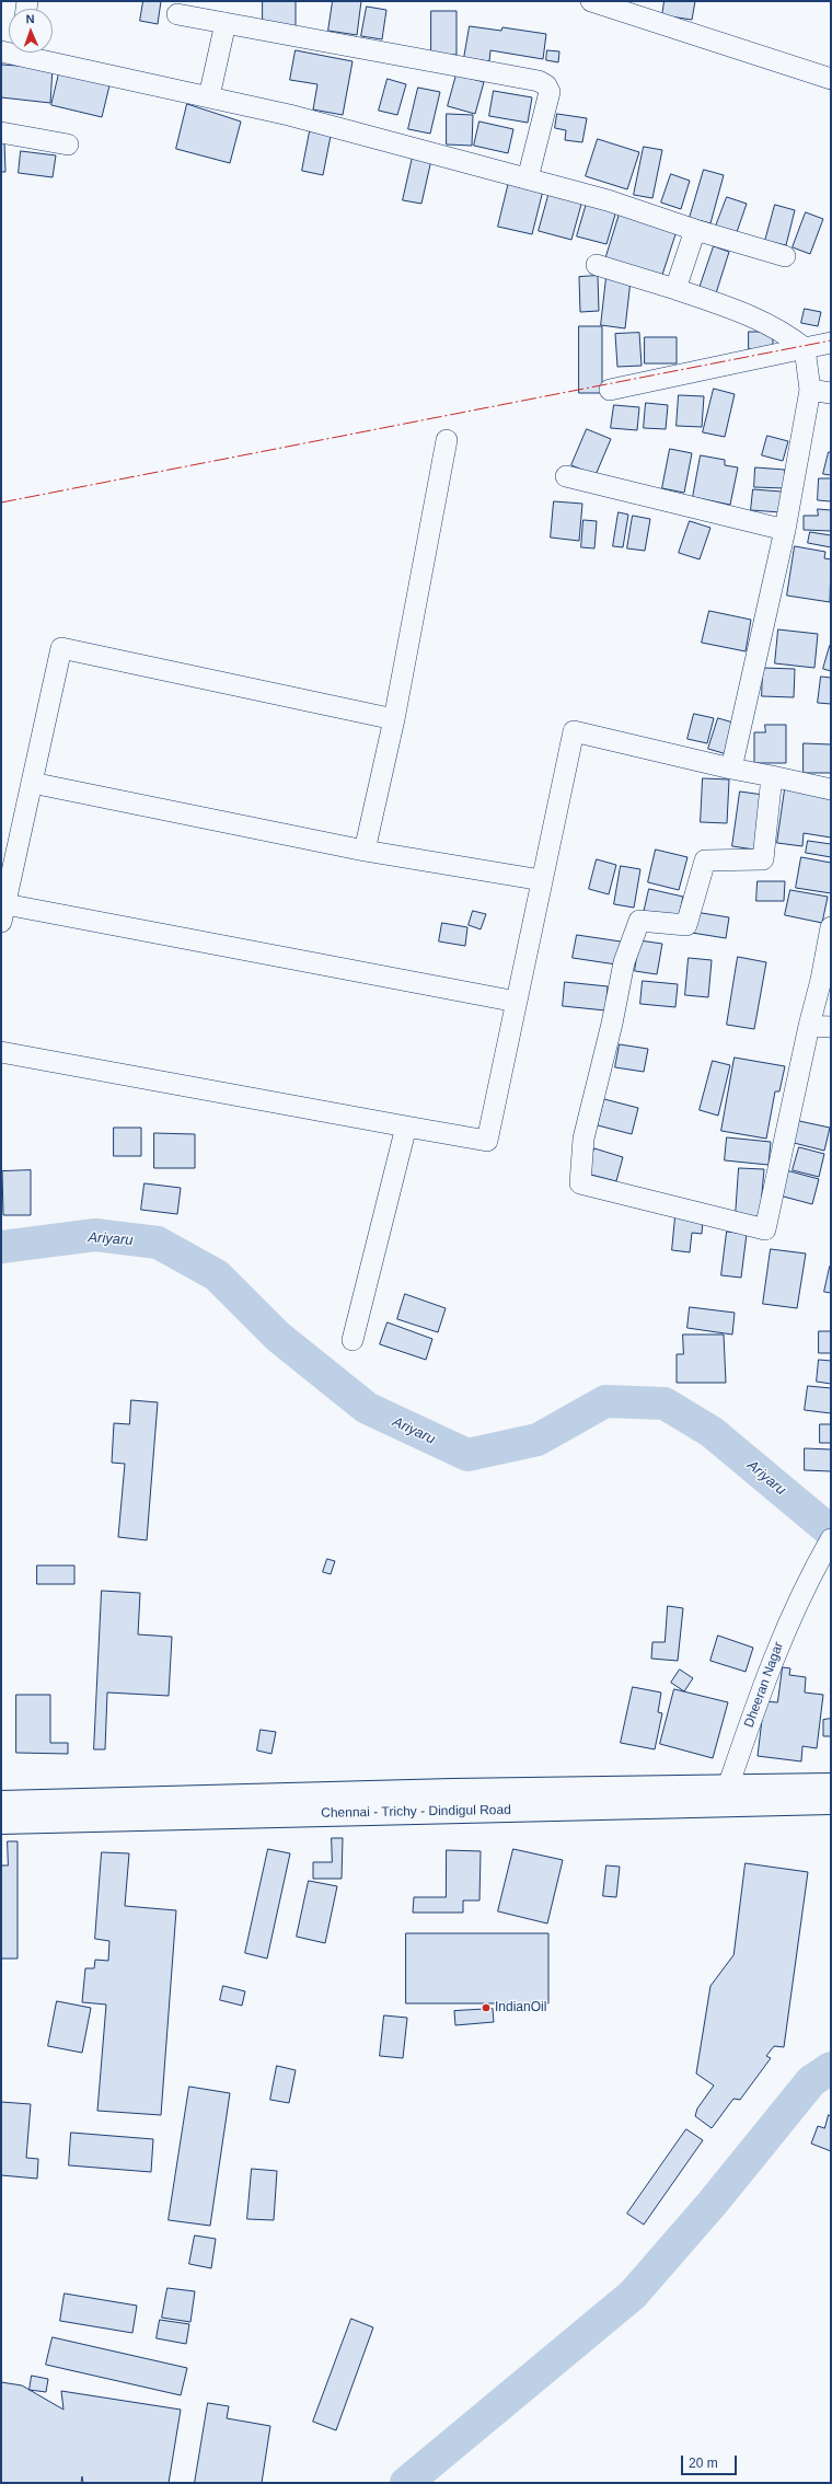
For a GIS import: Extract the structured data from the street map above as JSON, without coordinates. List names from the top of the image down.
{
  "streets": {
    "highway": ["Chennai - Trichy - Dindigul Road"],
    "street": ["Dheeran Nagar"]
  },
  "crossings": [
    ["Dheeran Nagar", "Chennai - Trichy - Dindigul Road"]
  ],
  "water": ["Ariyaru"],
  "places": ["IndianOil"],
  "scale_bar": "20 m",
  "north": "top"
}
